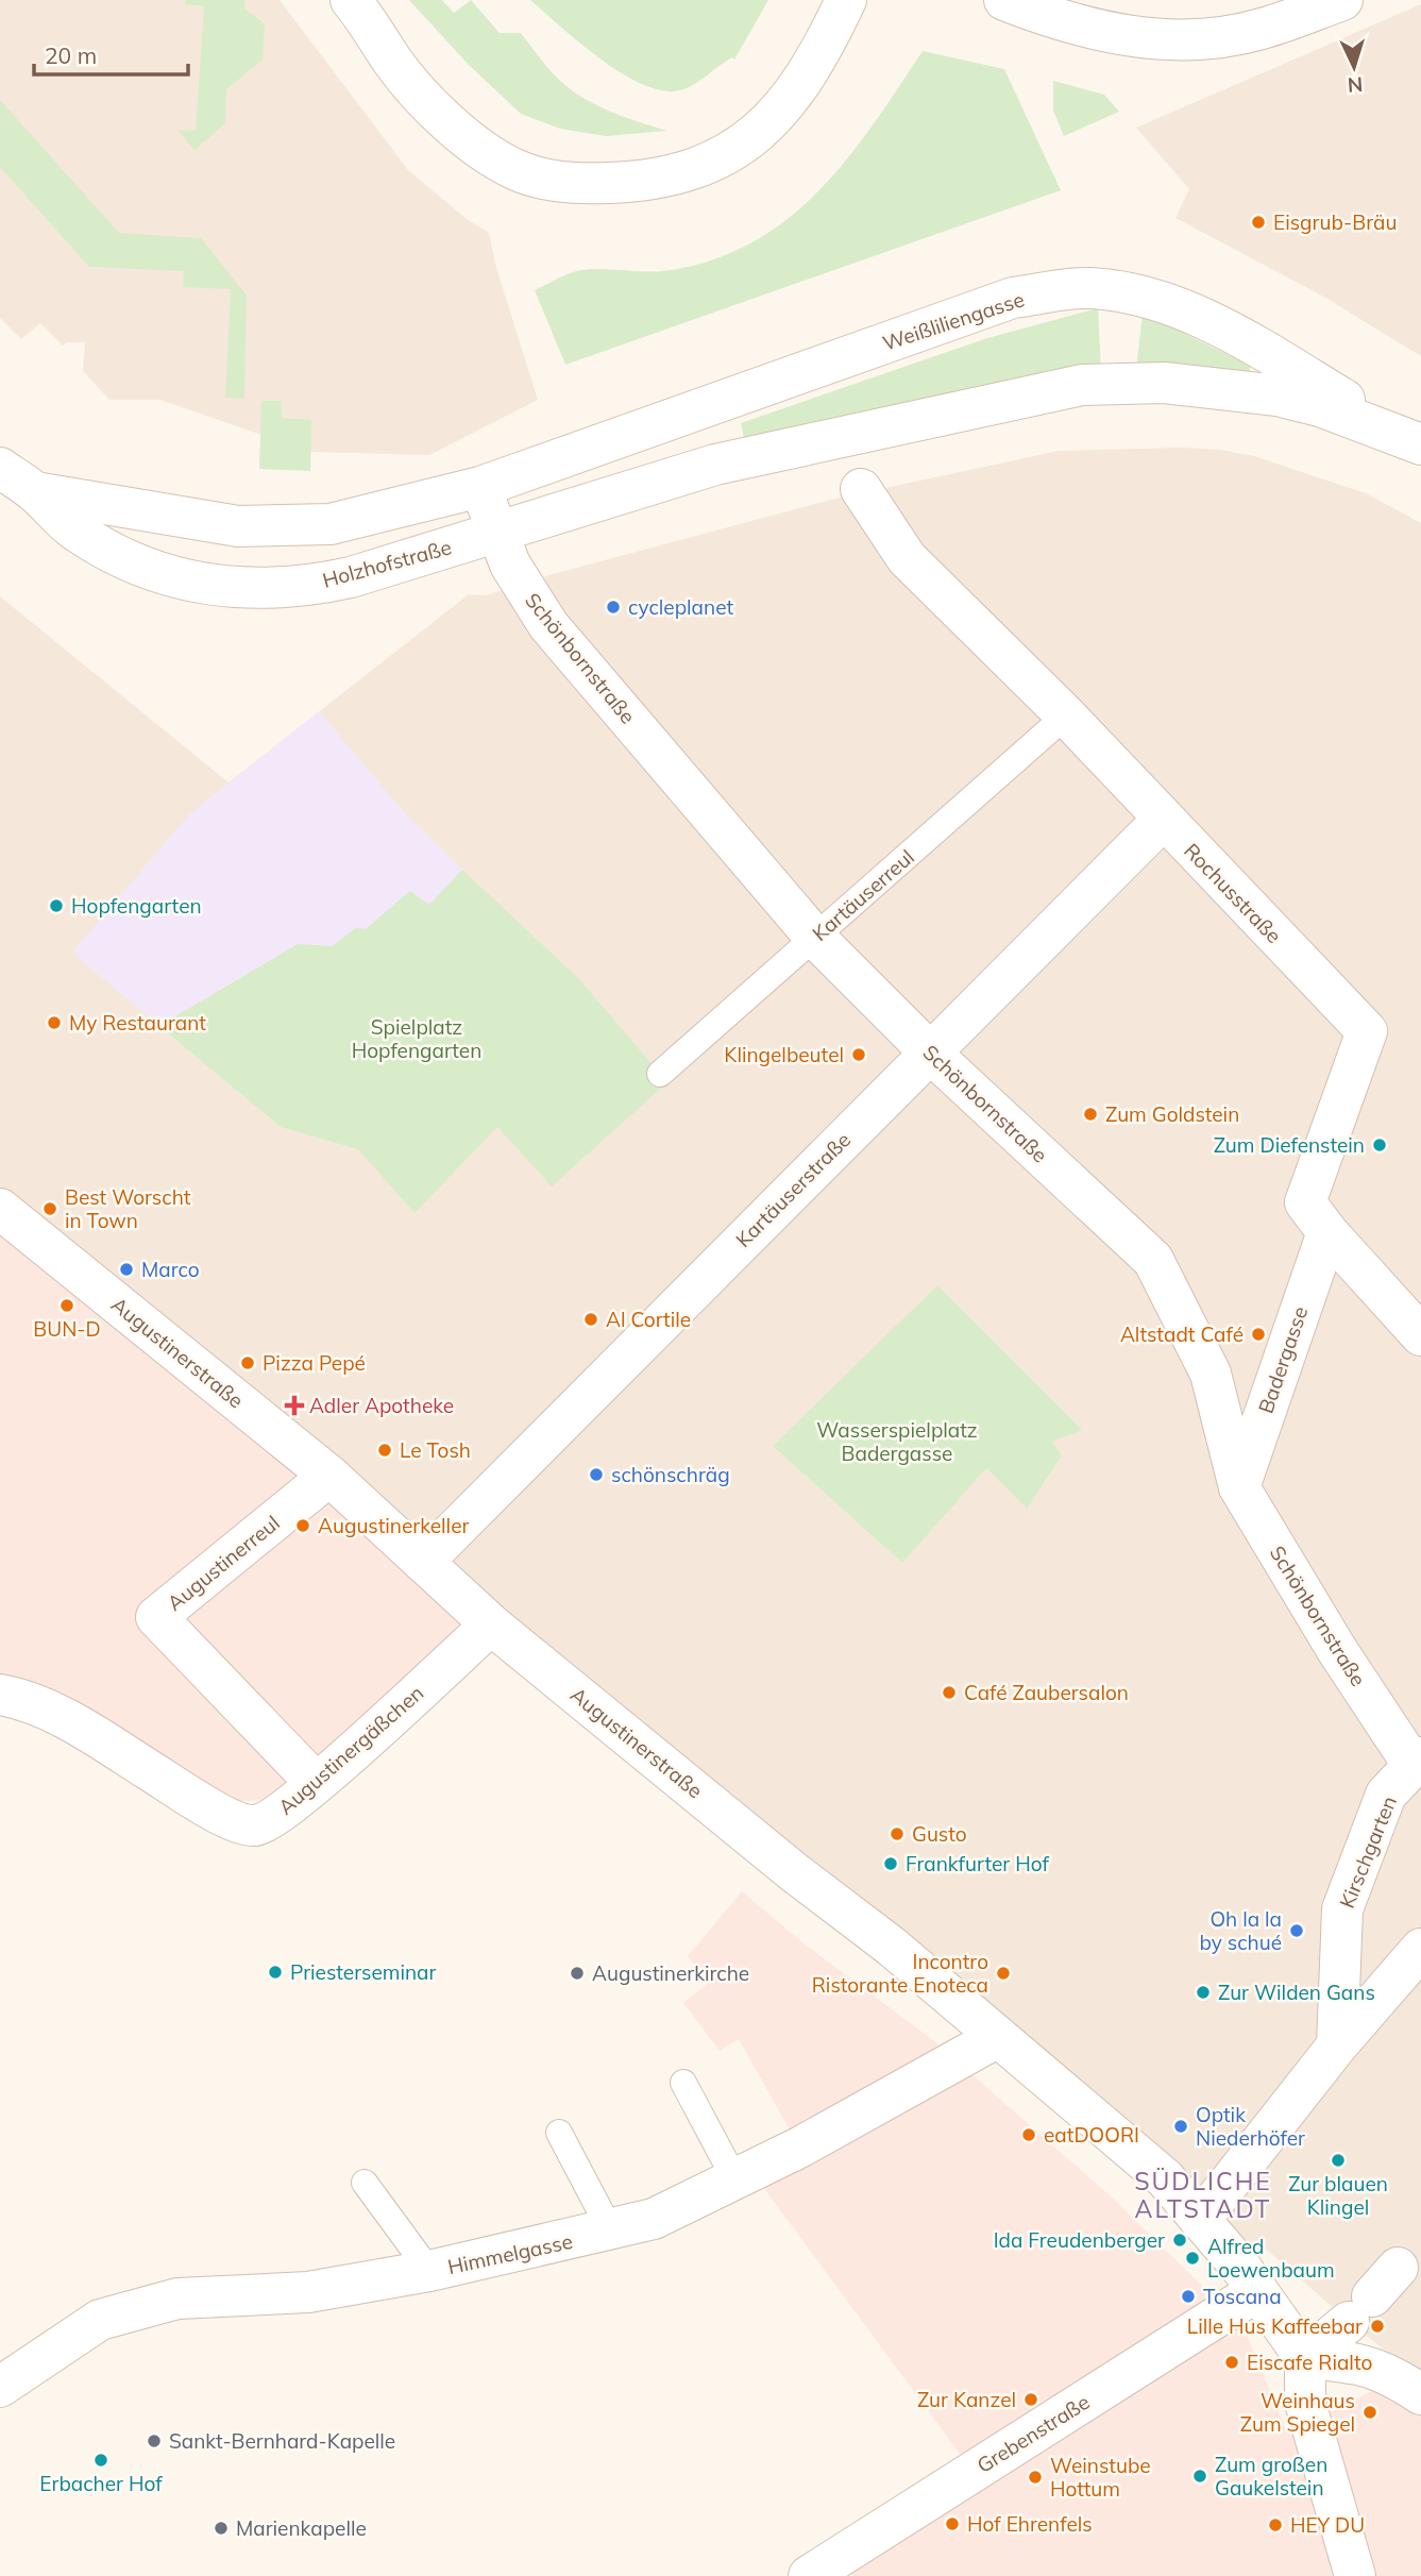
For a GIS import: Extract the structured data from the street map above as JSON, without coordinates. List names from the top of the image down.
{
  "streets": {
    "street": [
      "Weißliliengasse",
      "Holzhofstraße",
      "Schönbornstraße",
      "Rochusstraße",
      "Kartäuserstraße",
      "Augustinerstraße",
      "Badergasse",
      "Augustinerreul",
      "Augustinergäßchen",
      "Kirschgarten",
      "Himmelgasse",
      "Grebenstraße"
    ],
    "lane": ["Kartäuserreul"]
  },
  "crossings": [
    ["Weißliliengasse", "Holzhofstraße"],
    ["Weißliliengasse", "Schönbornstraße"],
    ["Holzhofstraße", "Schönbornstraße"],
    ["Schönbornstraße", "Kartäuserreul"],
    ["Schönbornstraße", "Kartäuserstraße"],
    ["Schönbornstraße", "Badergasse"],
    ["Schönbornstraße", "Kirschgarten"],
    ["Rochusstraße", "Kartäuserreul"],
    ["Rochusstraße", "Kartäuserstraße"],
    ["Rochusstraße", "Badergasse"],
    ["Kartäuserstraße", "Augustinerstraße"],
    ["Augustinerstraße", "Augustinerreul"],
    ["Augustinerstraße", "Augustinergäßchen"],
    ["Augustinerstraße", "Himmelgasse"],
    ["Augustinerstraße", "Grebenstraße"],
    ["Augustinerreul", "Augustinergäßchen"]
  ],
  "districts": ["SÜDLICHE ALTSTADT"],
  "parks": ["Spielplatz Hopfengarten", "Wasserspielplatz Badergasse"],
  "places": {
    "other": [
      "Eisgrub-Bräu",
      "cycleplanet",
      "Hopfengarten",
      "My Restaurant",
      "Klingelbeutel",
      "Zum Goldstein",
      "Zum Diefenstein",
      "Best Worscht in Town",
      "Marco",
      "BUN-D",
      "Al Cortile",
      "Altstadt Café",
      "Pizza Pepé",
      "Le Tosh",
      "schönschräg",
      "Augustinerkeller",
      "Café Zaubersalon",
      "Gusto",
      "Frankfurter Hof",
      "Oh la la by schué",
      "Priesterseminar",
      "Augustinerkirche",
      "Incontro Ristorante Enoteca",
      "Zur Wilden Gans",
      "Optik Niederhöfer",
      "eatDOORI",
      "Zur blauen Klingel",
      "Ida Freudenberger",
      "Alfred Loewenbaum",
      "Toscana",
      "Lille Hus Kaffeebar",
      "Eiscafe Rialto",
      "Zur Kanzel",
      "Weinhaus Zum Spiegel",
      "Sankt-Bernhard-Kapelle",
      "Erbacher Hof",
      "Zum großen Gaukelstein",
      "Weinstube Hottum",
      "Hof Ehrenfels",
      "HEY DU",
      "Marienkapelle"
    ],
    "health": ["Adler Apotheke"]
  },
  "scale_bar": "20 m",
  "north": "bottom"
}
